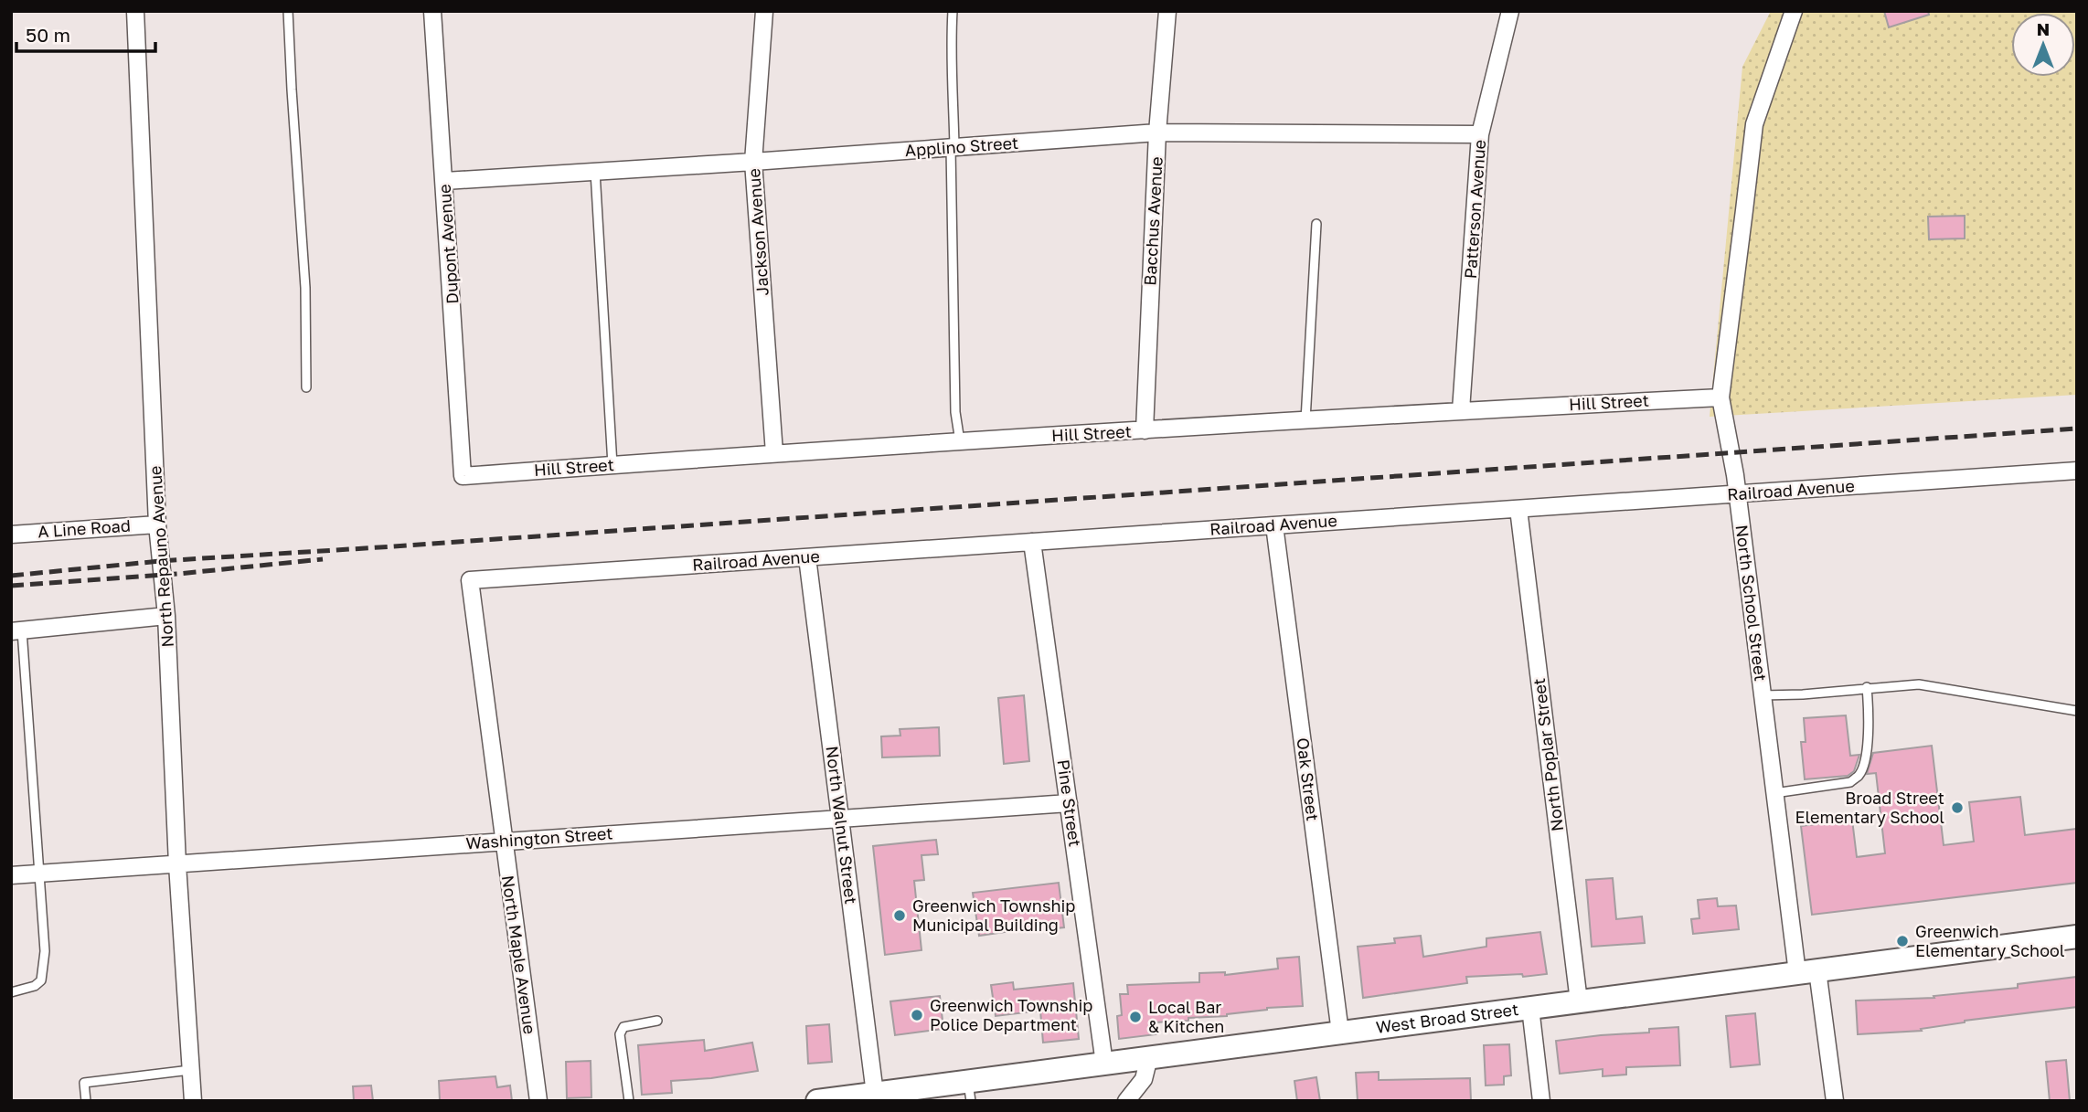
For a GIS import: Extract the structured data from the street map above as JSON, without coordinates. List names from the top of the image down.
{
  "streets": {
    "main road": ["West Broad Street"],
    "street": [
      "Applino Street",
      "Patterson Avenue",
      "Bacchus Avenue",
      "Jackson Avenue",
      "Dupont Avenue",
      "Hill Street",
      "Railroad Avenue",
      "A Line Road",
      "North Repauno Avenue",
      "North School Street",
      "North Poplar Street",
      "Oak Street",
      "Pine Street",
      "North Walnut Street",
      "Washington Street",
      "North Maple Avenue"
    ]
  },
  "crossings": [
    ["Applino Street", "Patterson Avenue"],
    ["Applino Street", "Bacchus Avenue"],
    ["Applino Street", "Jackson Avenue"],
    ["Applino Street", "Dupont Avenue"],
    ["Patterson Avenue", "Hill Street"],
    ["Bacchus Avenue", "Hill Street"],
    ["Jackson Avenue", "Hill Street"],
    ["Dupont Avenue", "Hill Street"],
    ["Hill Street", "North School Street"],
    ["Railroad Avenue", "North School Street"],
    ["Railroad Avenue", "North Poplar Street"],
    ["Railroad Avenue", "Oak Street"],
    ["Railroad Avenue", "Pine Street"],
    ["Railroad Avenue", "North Walnut Street"],
    ["Railroad Avenue", "North Maple Avenue"],
    ["A Line Road", "North Repauno Avenue"],
    ["North Repauno Avenue", "Washington Street"],
    ["North School Street", "West Broad Street"],
    ["North Poplar Street", "West Broad Street"],
    ["Oak Street", "West Broad Street"],
    ["Pine Street", "Washington Street"],
    ["Pine Street", "West Broad Street"],
    ["North Walnut Street", "Washington Street"],
    ["North Walnut Street", "West Broad Street"],
    ["Washington Street", "North Maple Avenue"]
  ],
  "places": [
    "Broad Street Elementary School",
    "Greenwich Township Municipal Building",
    "Greenwich Elementary School",
    "Greenwich Township Police Department",
    "Local Bar & Kitchen"
  ],
  "scale_bar": "50 m",
  "north": "top"
}
